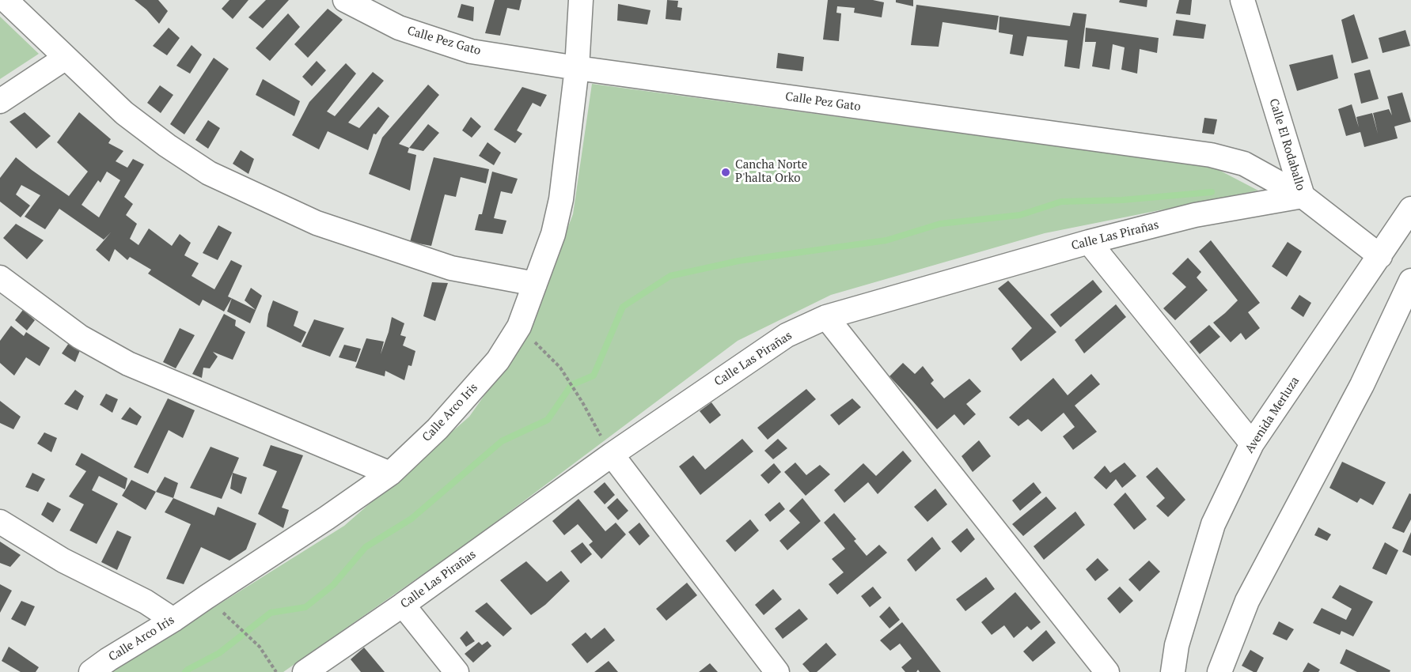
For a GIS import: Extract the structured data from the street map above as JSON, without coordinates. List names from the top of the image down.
{
  "streets": {
    "street": [
      "Calle Pez Gato",
      "Calle El Rodaballo",
      "Calle Las Pirañas",
      "Calle Arco Iris",
      "Avenida Merluza"
    ]
  },
  "crossings": [
    ["Calle Pez Gato", "Calle El Rodaballo"],
    ["Calle Pez Gato", "Calle Las Pirañas"],
    ["Calle Pez Gato", "Calle Arco Iris"],
    ["Calle El Rodaballo", "Calle Las Pirañas"],
    ["Calle El Rodaballo", "Avenida Merluza"]
  ],
  "places": ["Cancha Norte P'halta Orko"]
}
